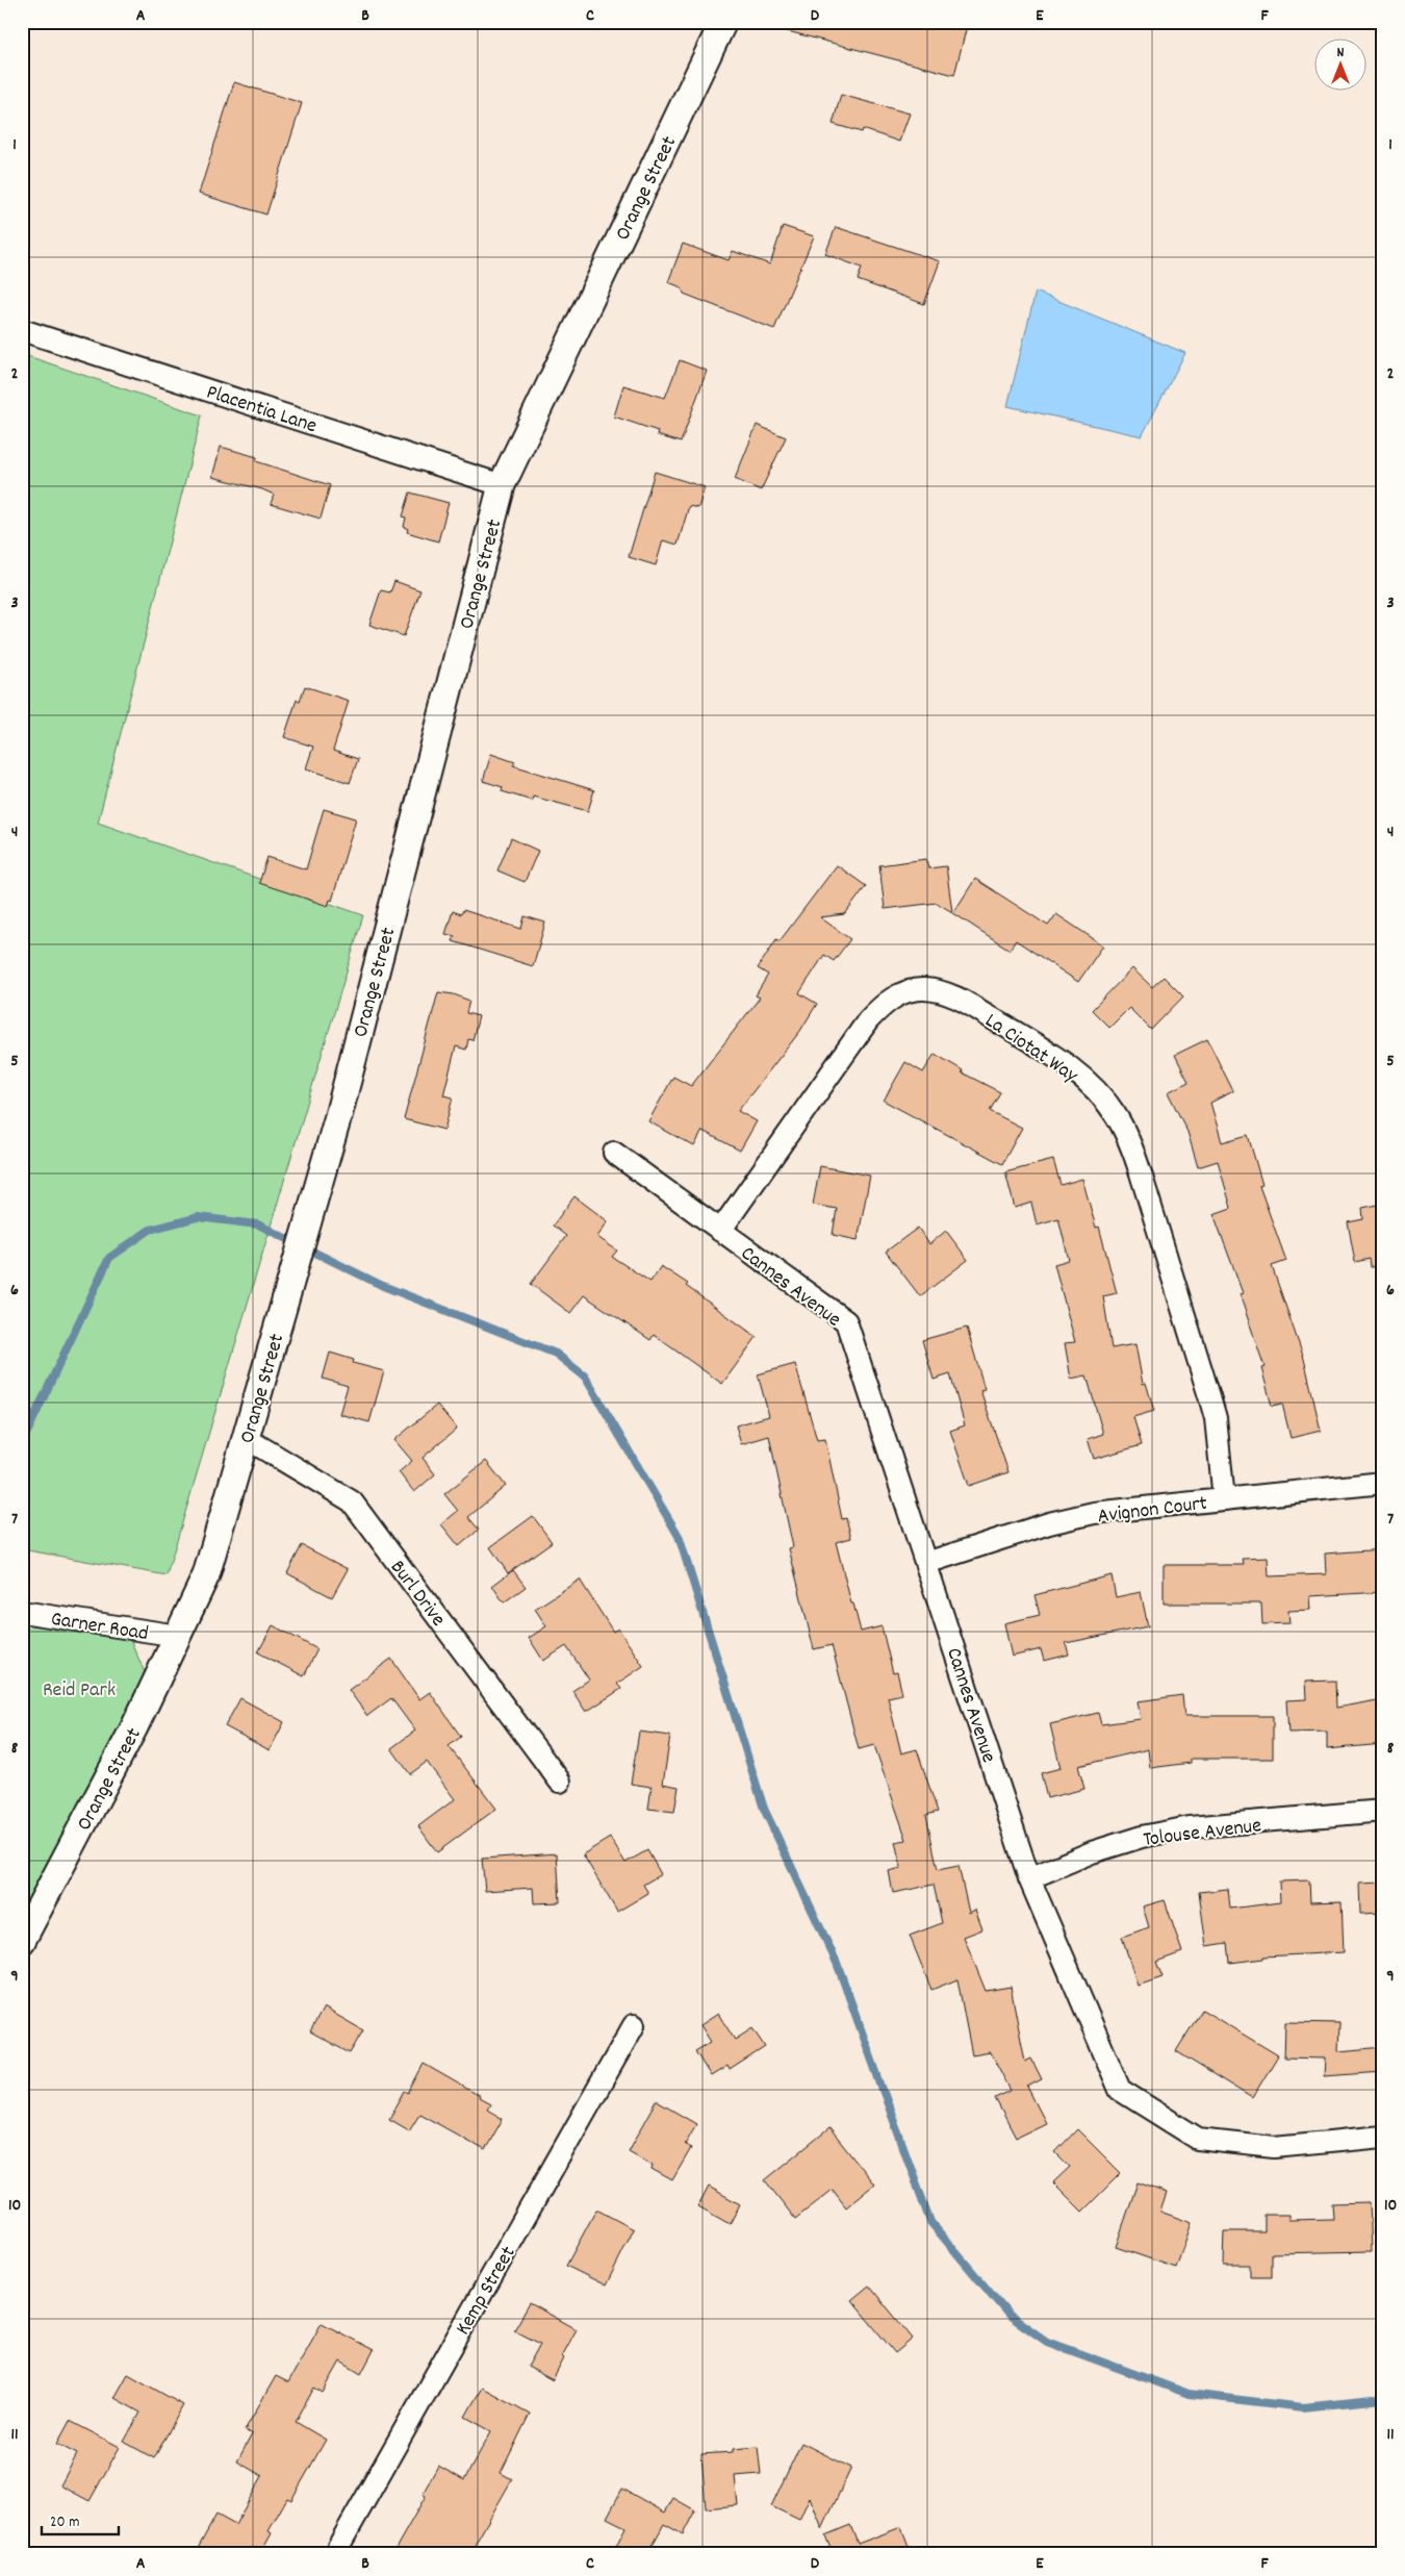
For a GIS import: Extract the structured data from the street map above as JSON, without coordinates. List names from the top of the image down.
{
  "streets": {
    "street": [
      "Orange Street",
      "Placentia Lane",
      "La Ciotat Way",
      "Cannes Avenue",
      "Avignon Court",
      "Burl Drive",
      "Garner Road",
      "Tolouse Avenue",
      "Kemp Street"
    ]
  },
  "crossings": [
    ["Orange Street", "Placentia Lane"],
    ["Orange Street", "Burl Drive"],
    ["Orange Street", "Garner Road"],
    ["La Ciotat Way", "Cannes Avenue"],
    ["La Ciotat Way", "Avignon Court"],
    ["Cannes Avenue", "Avignon Court"],
    ["Cannes Avenue", "Tolouse Avenue"]
  ],
  "parks": ["Reid Park"],
  "scale_bar": "20 m",
  "north": "top",
  "grid": {
    "columns": [
      "A",
      "B",
      "C",
      "D",
      "E",
      "F"
    ],
    "rows": [
      "1",
      "2",
      "3",
      "4",
      "5",
      "6",
      "7",
      "8",
      "9",
      "10",
      "11"
    ]
  }
}
